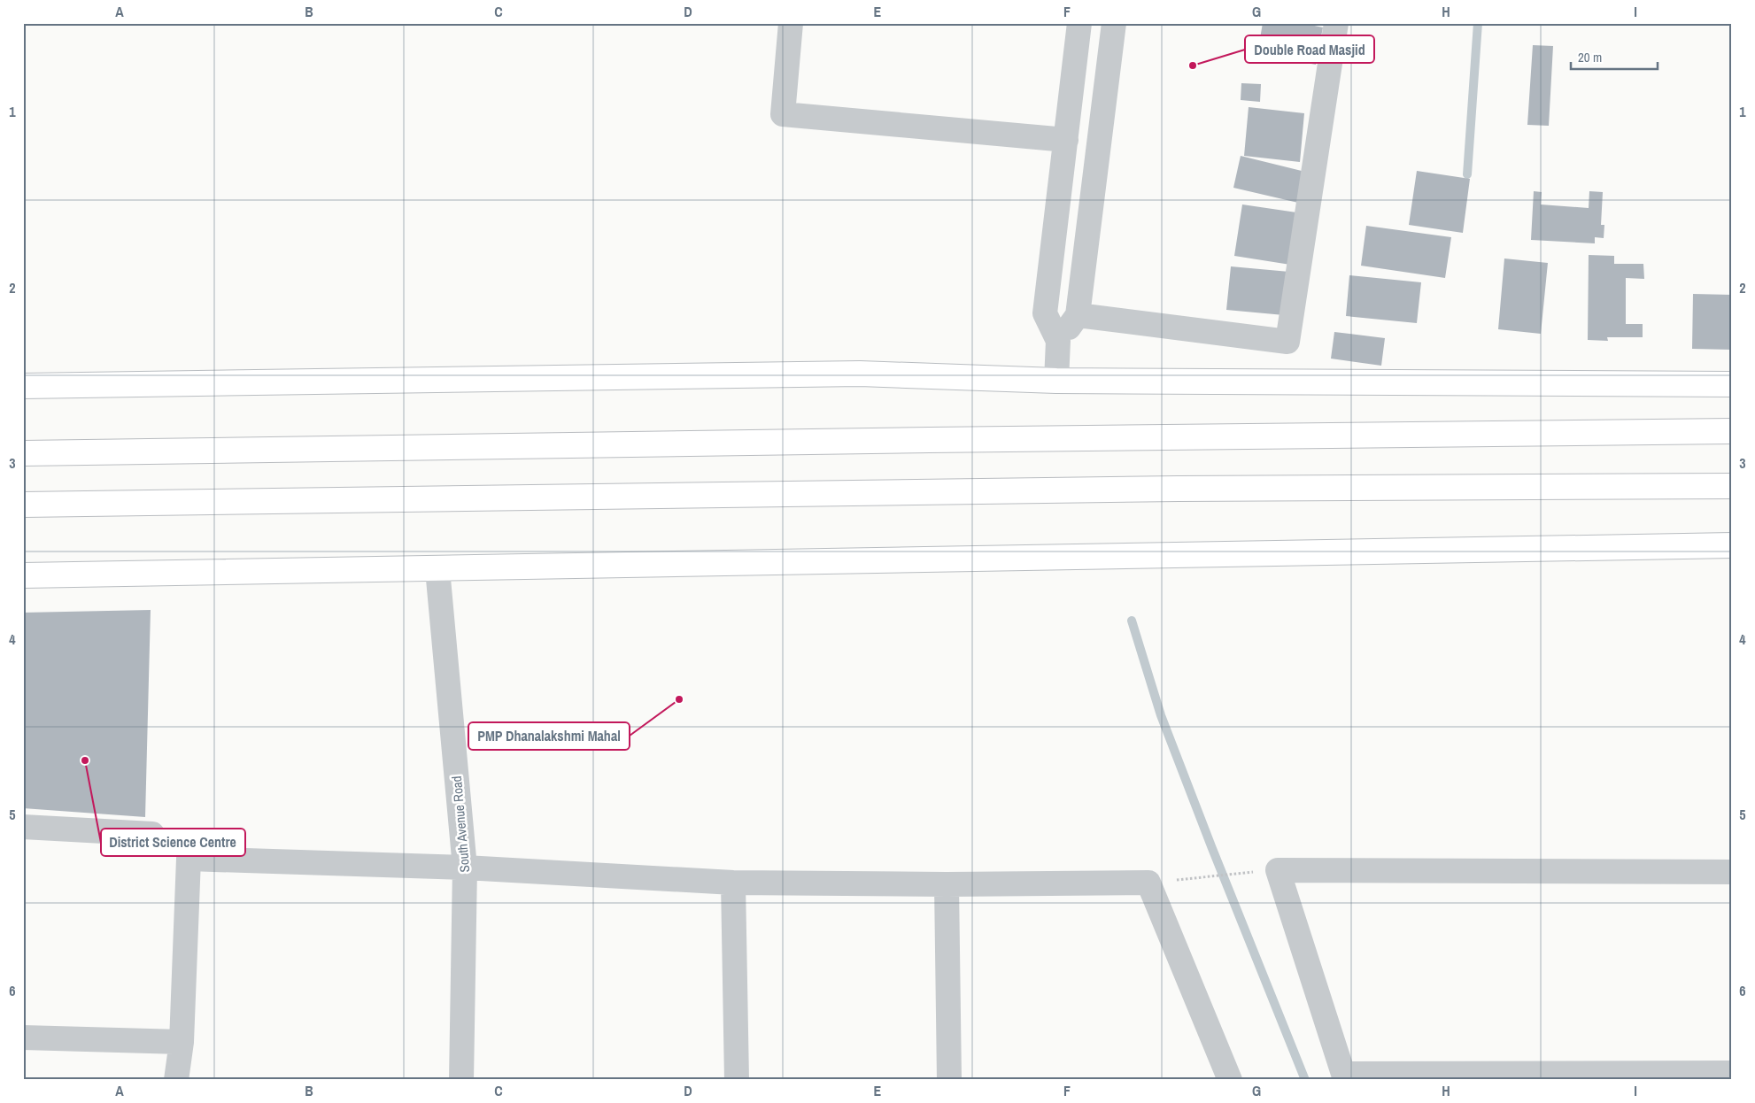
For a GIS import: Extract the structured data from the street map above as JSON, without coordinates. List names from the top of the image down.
{
  "streets": {
    "street": ["South Avenue Road"]
  },
  "places": ["Double Road Masjid", "PMP Dhanalakshmi Mahal", "District Science Centre"],
  "scale_bar": "20 m",
  "grid": {
    "columns": [
      "A",
      "B",
      "C",
      "D",
      "E",
      "F",
      "G",
      "H",
      "I"
    ],
    "rows": [
      "1",
      "2",
      "3",
      "4",
      "5",
      "6"
    ]
  }
}
